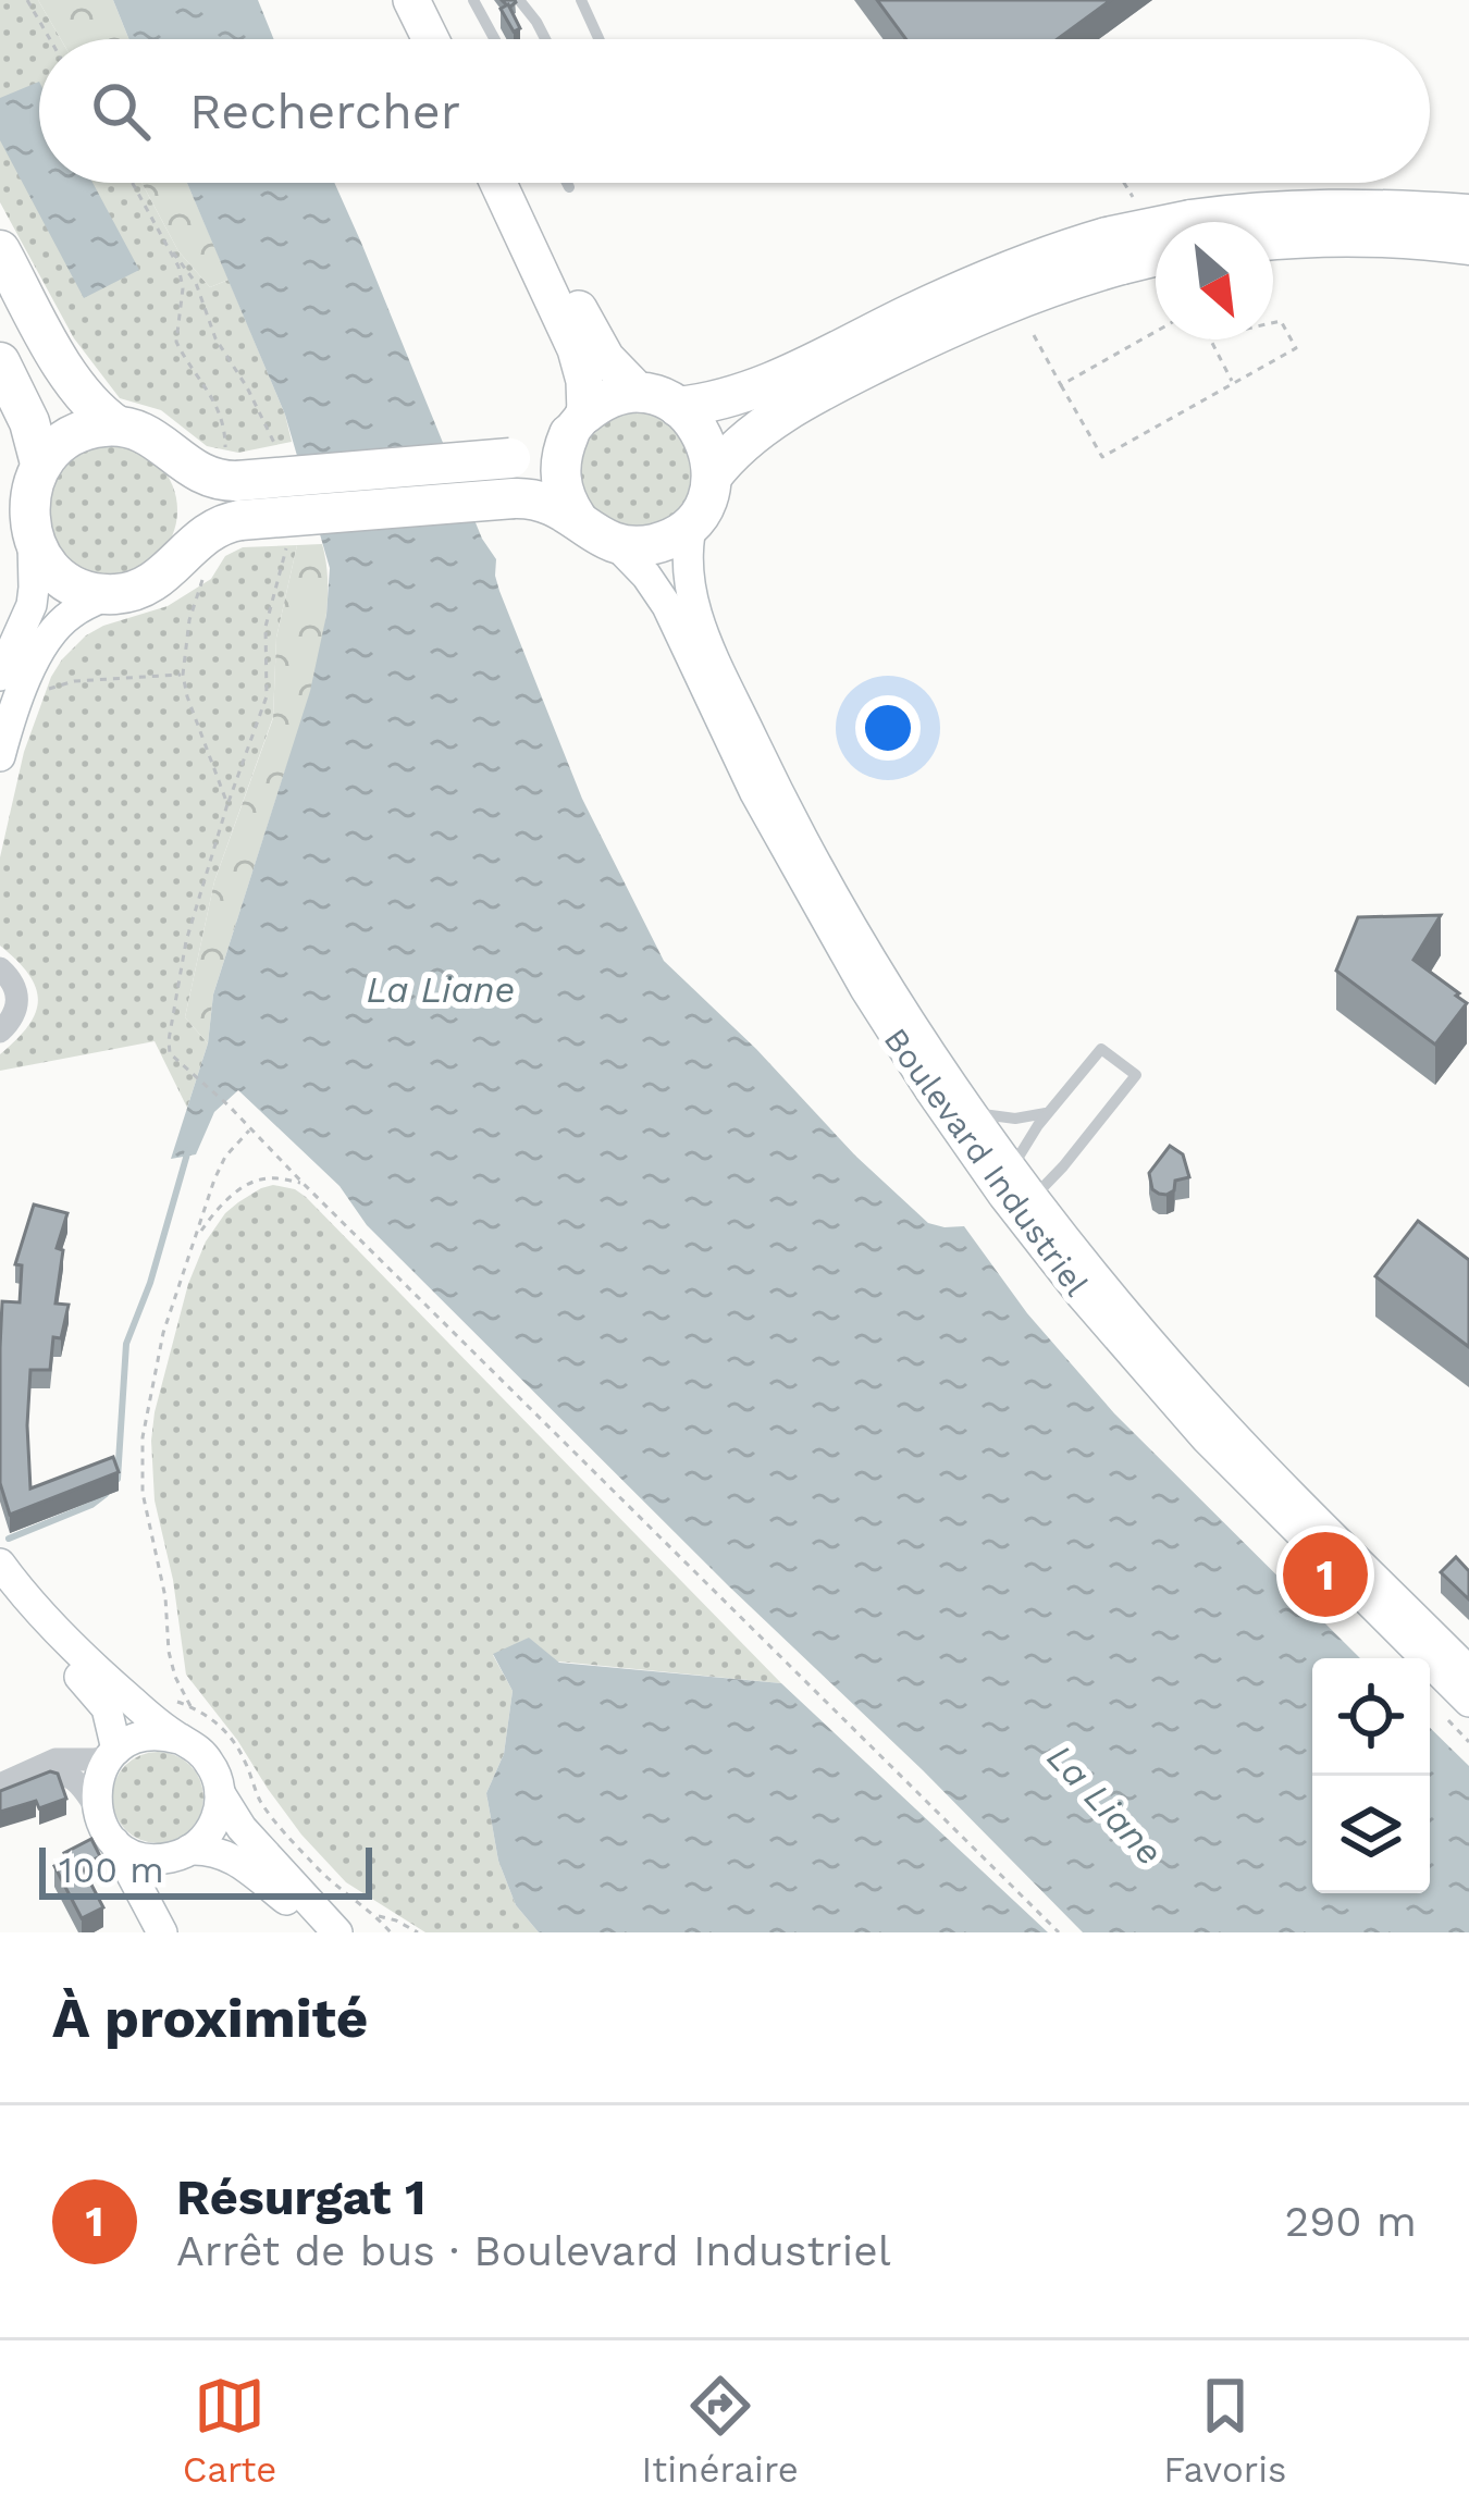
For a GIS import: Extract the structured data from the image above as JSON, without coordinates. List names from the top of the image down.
{
  "streets": {
    "street": ["Boulevard Industriel"]
  },
  "water": ["La Liane"],
  "scale_bar": "100 m",
  "north": "bottom right",
  "page": {
    "search": "Rechercher",
    "pins": "1",
    "scale": "100 m",
    "heading": "À proximité",
    "list": [
      {
        "mark": "1",
        "name": "Résurgat 1",
        "note": "Arrêt de bus · Boulevard Industriel",
        "value": "290 m"
      }
    ],
    "nav": ["Carte", "Itinéraire", "Favoris"]
  }
}
